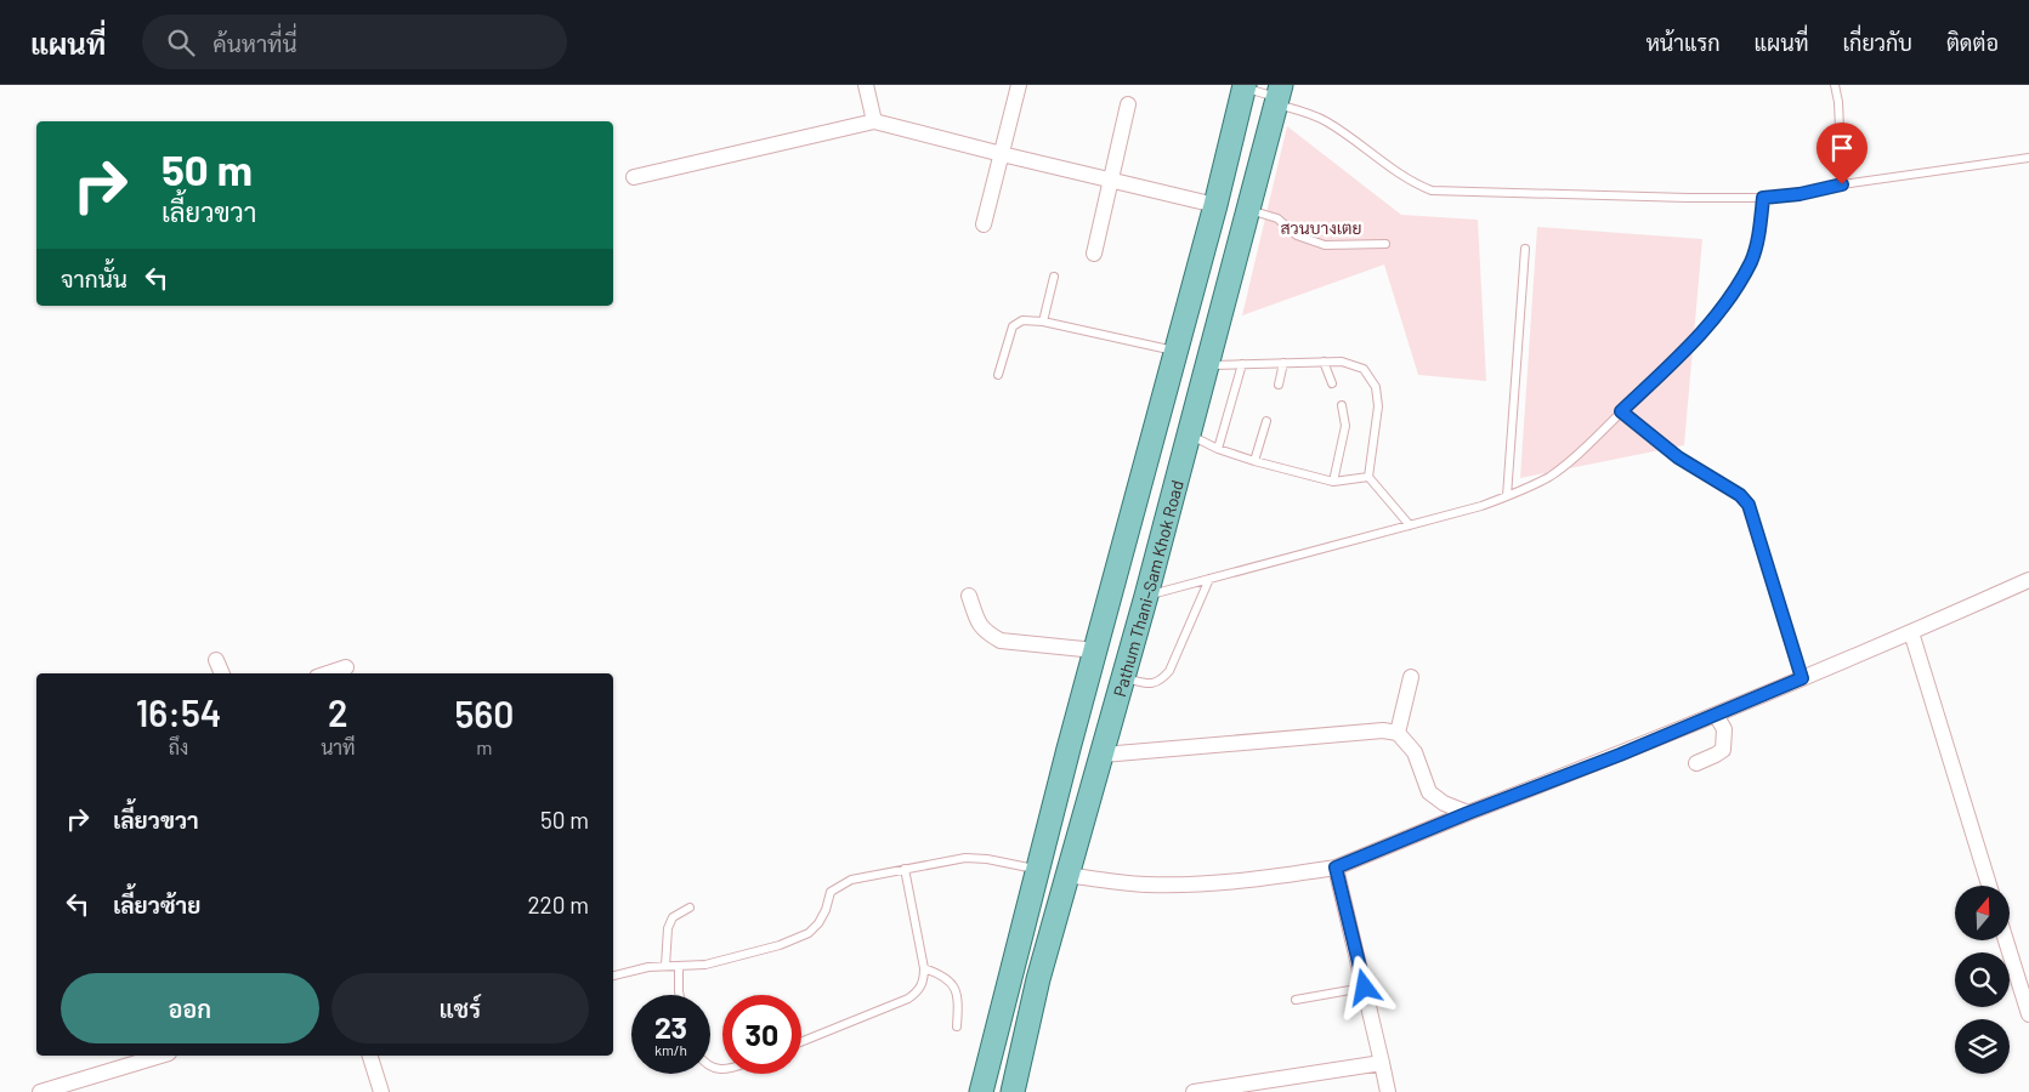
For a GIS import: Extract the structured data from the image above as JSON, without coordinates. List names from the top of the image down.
{
  "streets": {
    "main road": ["Pathum Thani–Sam Khok Road"]
  },
  "parks": ["สวนบางเตย"],
  "north": "top",
  "page": {
    "header": "แผนที่",
    "search": "ค้นหาที่นี่",
    "nav": [
      "หน้าแรก",
      "แผนที่",
      "เกี่ยวกับ",
      "ติดต่อ"
    ],
    "turn": ["50 m", "เลี้ยวขวา"],
    "then": "จากนั้น",
    "eta": [
      "16:54",
      "ถึง",
      "2",
      "นาที",
      "560",
      "m"
    ],
    "list": [
      {
        "name": "เลี้ยวขวา",
        "value": "50 m"
      },
      {
        "name": "เลี้ยวซ้าย",
        "value": "220 m"
      }
    ],
    "buttons": ["ออก", "แชร์"],
    "speed": "23 km/h",
    "limit": "30"
  }
}
